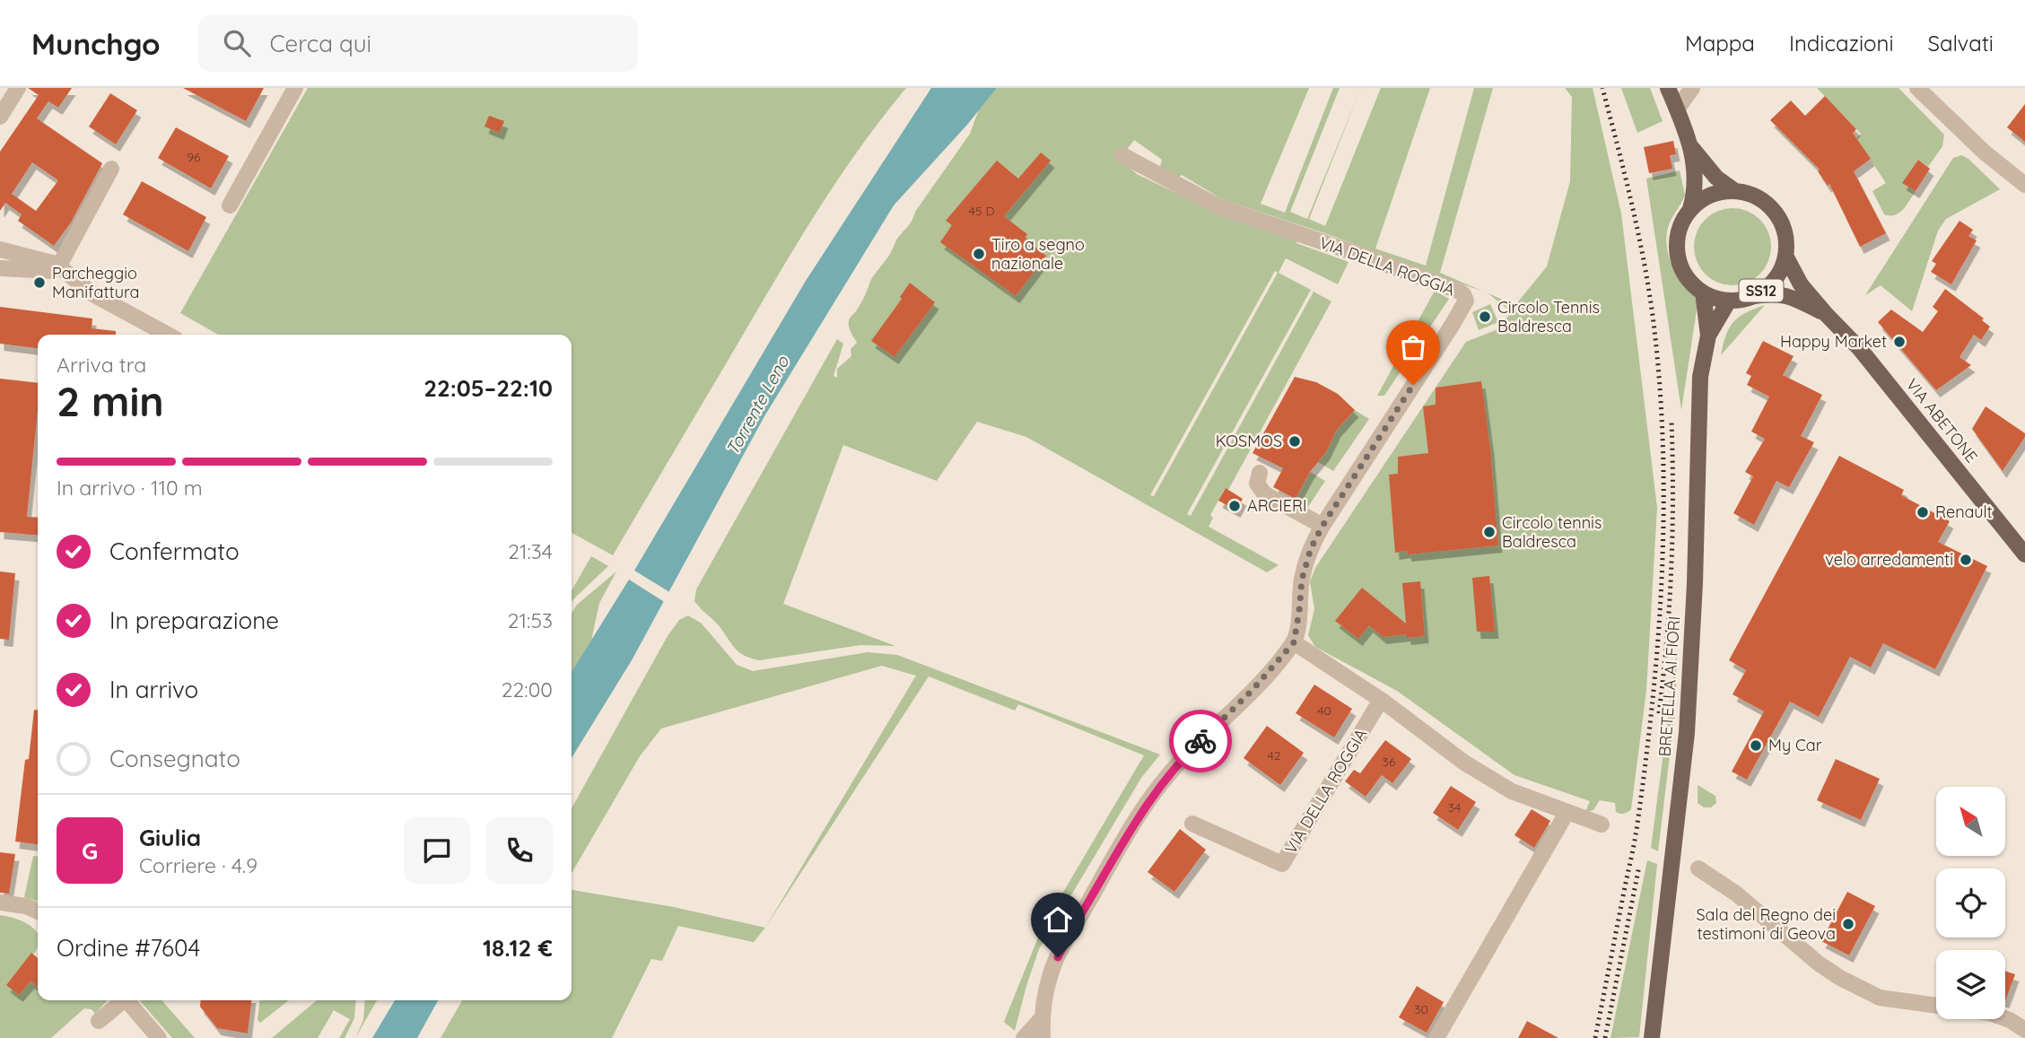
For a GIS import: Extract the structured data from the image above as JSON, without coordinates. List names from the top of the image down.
{
  "streets": {
    "main road": ["SS12", "VIA ABETONE", "BRETELLA AI FIORI"],
    "street": ["VIA DELLA ROGGIA"]
  },
  "crossings": [
    ["SS12", "VIA ABETONE"],
    ["SS12", "BRETELLA AI FIORI"]
  ],
  "water": ["Torrente Leno"],
  "places": [
    "Tiro a segno nazionale",
    "Parcheggio Manifattura",
    "Circolo Tennis Baldresca",
    "Happy Market",
    "KOSMOS",
    "ARCIERI",
    "Renault",
    "Circolo tennis Baldresca",
    "velo arredamenti",
    "My Car",
    "Sala del Regno dei testimoni di Geova"
  ],
  "house_numbers": [
    "96",
    "45 D",
    "40",
    "42",
    "36",
    "34",
    "30"
  ],
  "north": "top left",
  "page": {
    "header": "Munchgo",
    "search": "Cerca qui",
    "nav": ["Mappa", "Indicazioni", "Salvati"],
    "heading": ["2 min", "Arriva tra", "22:05–22:10"],
    "panel": [
      "Giulia",
      "Corriere · 4.9",
      "Ordine #7604",
      "18.12 €"
    ],
    "bar": "In arrivo · 110 m",
    "list": [
      ["Confermato", "21:34"],
      ["In preparazione", "21:53"],
      ["In arrivo", "22:00"],
      "Consegnato"
    ],
    "round": "G"
  }
}
